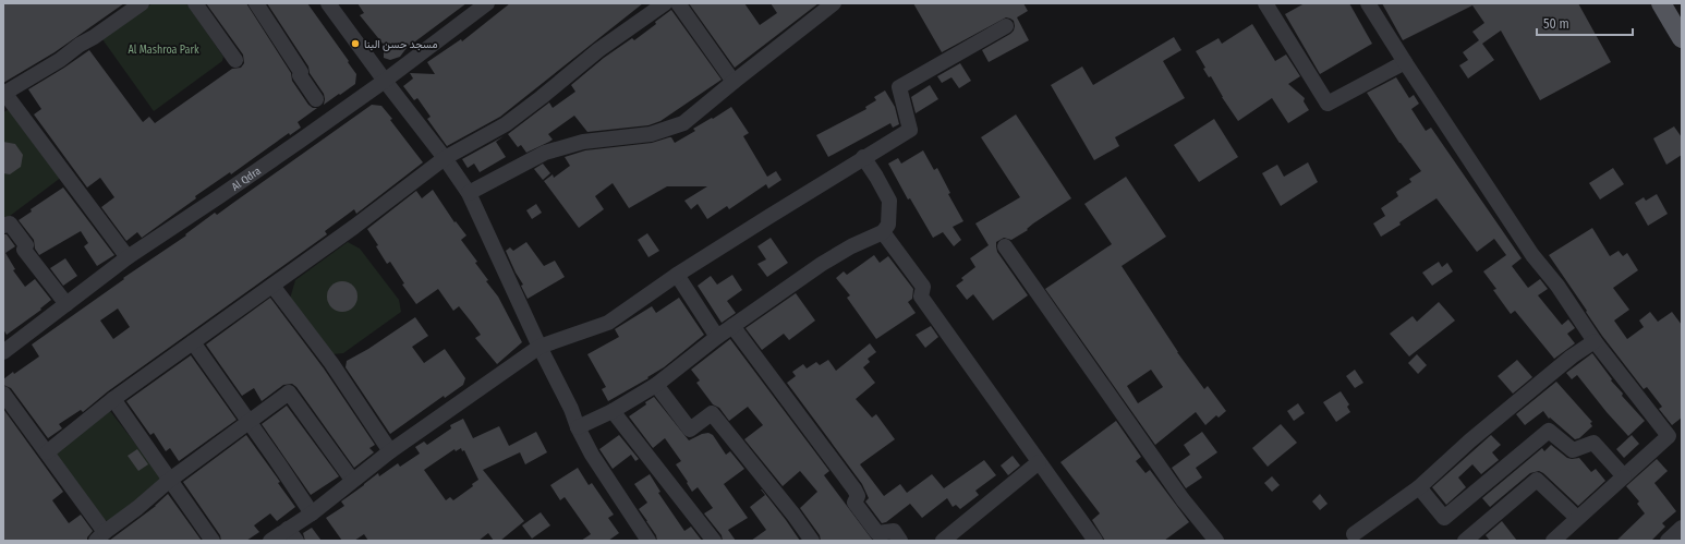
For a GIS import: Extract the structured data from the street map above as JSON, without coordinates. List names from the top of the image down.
{
  "streets": {
    "street": ["Al Qdra"]
  },
  "parks": ["Al Mashroa Park"],
  "places": ["مسجد حسن البنا"],
  "scale_bar": "50 m"
}
